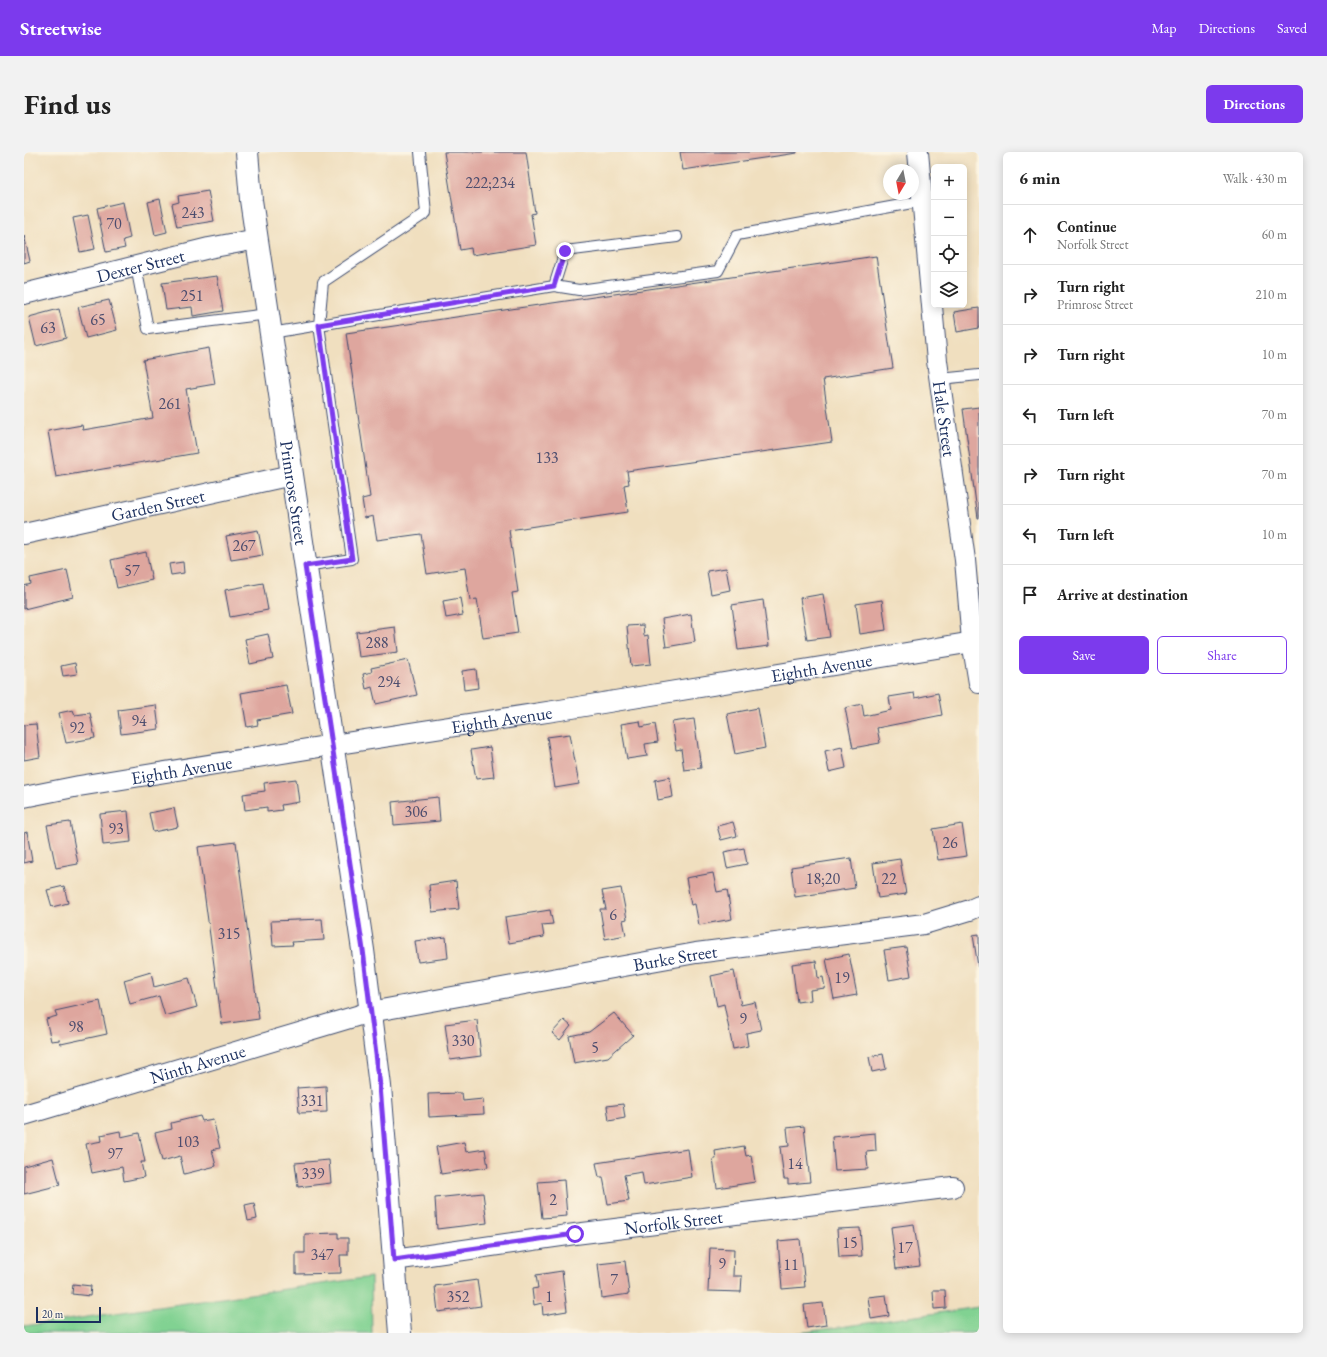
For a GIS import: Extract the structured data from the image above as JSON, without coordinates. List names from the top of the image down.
{
  "streets": {
    "main road": ["Primrose Street"],
    "street": [
      "Dexter Street",
      "Hale Street",
      "Garden Street",
      "Eighth Avenue",
      "Burke Street",
      "Ninth Avenue",
      "Norfolk Street"
    ]
  },
  "crossings": [
    ["Dexter Street", "Primrose Street"],
    ["Hale Street", "Eighth Avenue"],
    ["Primrose Street", "Garden Street"],
    ["Primrose Street", "Eighth Avenue"],
    ["Primrose Street", "Burke Street"],
    ["Primrose Street", "Ninth Avenue"],
    ["Primrose Street", "Norfolk Street"],
    ["Burke Street", "Ninth Avenue"]
  ],
  "house_numbers": [
    "222;234",
    "243",
    "70",
    "251",
    "65",
    "63",
    "261",
    "133",
    "267",
    "57",
    "288",
    "294",
    "94",
    "92",
    "306",
    "93",
    "26",
    "18;20",
    "22",
    "6",
    "315",
    "19",
    "9",
    "98",
    "330",
    "5",
    "331",
    "103",
    "97",
    "14",
    "339",
    "2",
    "15",
    "17",
    "347",
    "9",
    "11",
    "7",
    "352",
    "1"
  ],
  "scale_bar": "20 m",
  "north": "bottom",
  "page": {
    "header": "Streetwise",
    "nav": ["Map", "Directions", "Saved"],
    "buttons": [
      "Directions",
      ["Save", "Share"]
    ],
    "title": "Find us",
    "heading": ["6 min", "Walk · 430 m"],
    "map_buttons": ["+", "−"],
    "list": [
      ["Continue", "Norfolk Street", "60 m"],
      ["Turn right", "Primrose Street", "210 m"],
      ["Turn right", "10 m"],
      ["Turn left", "70 m"],
      ["Turn right", "70 m"],
      ["Turn left", "10 m"],
      "Arrive at destination"
    ],
    "scale": "20 m"
  }
}
